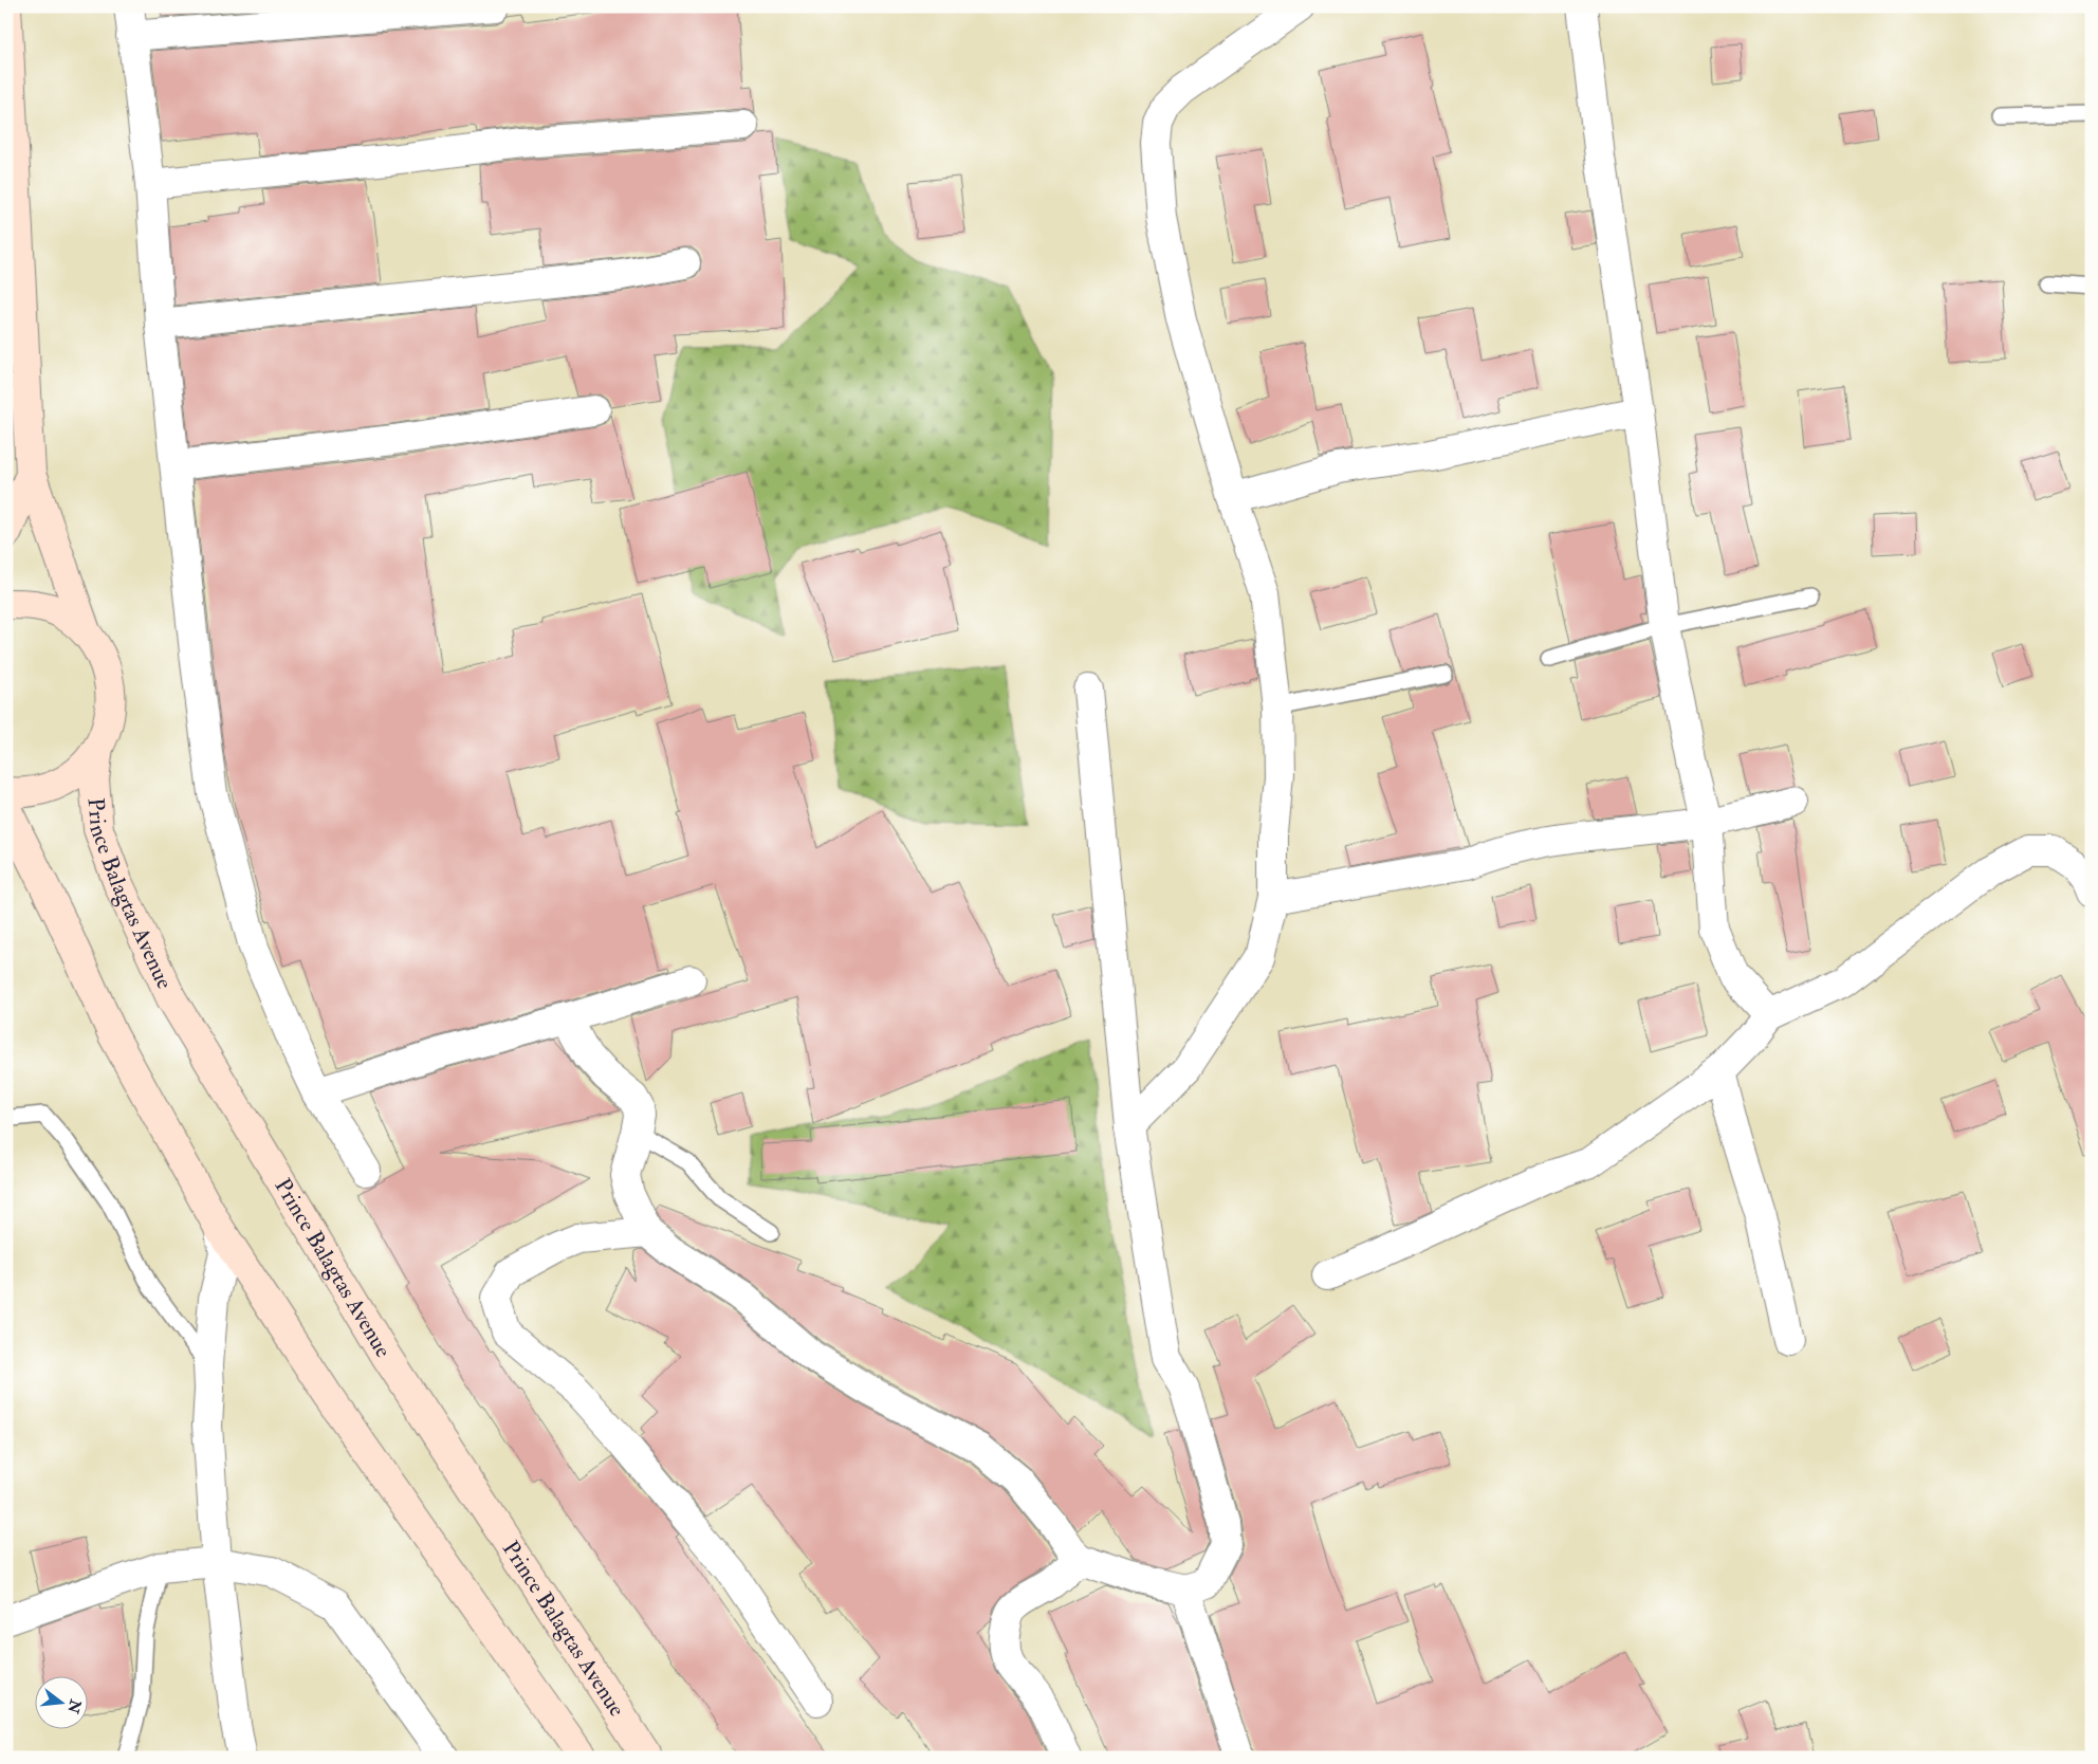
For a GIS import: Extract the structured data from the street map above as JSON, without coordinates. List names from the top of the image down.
{
  "streets": {
    "main road": ["Prince Balagtas Avenue"]
  },
  "north": "right"
}
